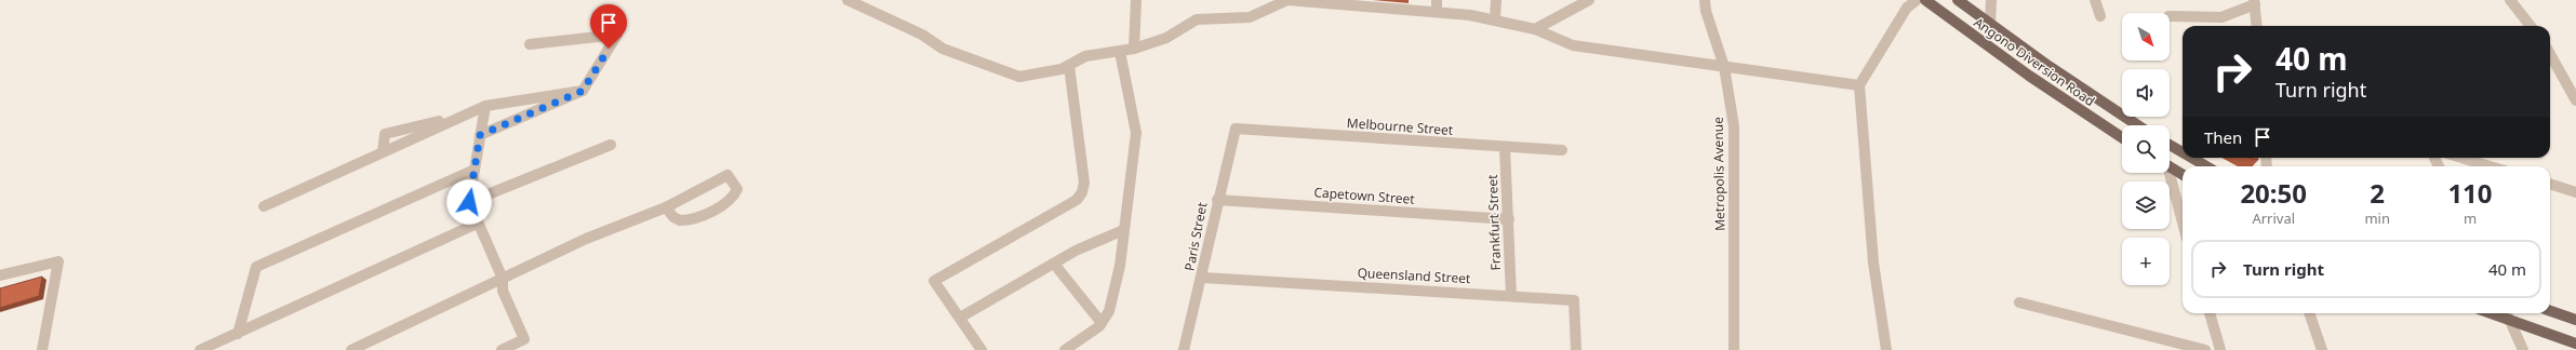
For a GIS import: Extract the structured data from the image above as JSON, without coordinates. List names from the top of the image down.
{
  "streets": {
    "main road": ["Angono Diversion Road"],
    "street": [
      "Melbourne Street",
      "Metropolis Avenue",
      "Capetown Street",
      "Frankfurt Street",
      "Paris Street",
      "Queensland Street"
    ]
  },
  "crossings": [
    ["Melbourne Street", "Frankfurt Street"],
    ["Melbourne Street", "Paris Street"],
    ["Capetown Street", "Frankfurt Street"],
    ["Capetown Street", "Paris Street"],
    ["Frankfurt Street", "Queensland Street"],
    ["Paris Street", "Queensland Street"]
  ],
  "north": "bottom right",
  "page": {
    "map_buttons": "+",
    "turn": ["40 m", "Turn right"],
    "then": "Then",
    "eta": [
      "20:50",
      "Arrival",
      "2",
      "min",
      "110",
      "m"
    ],
    "list": [
      {
        "name": "Turn right",
        "value": "40 m"
      }
    ]
  }
}
